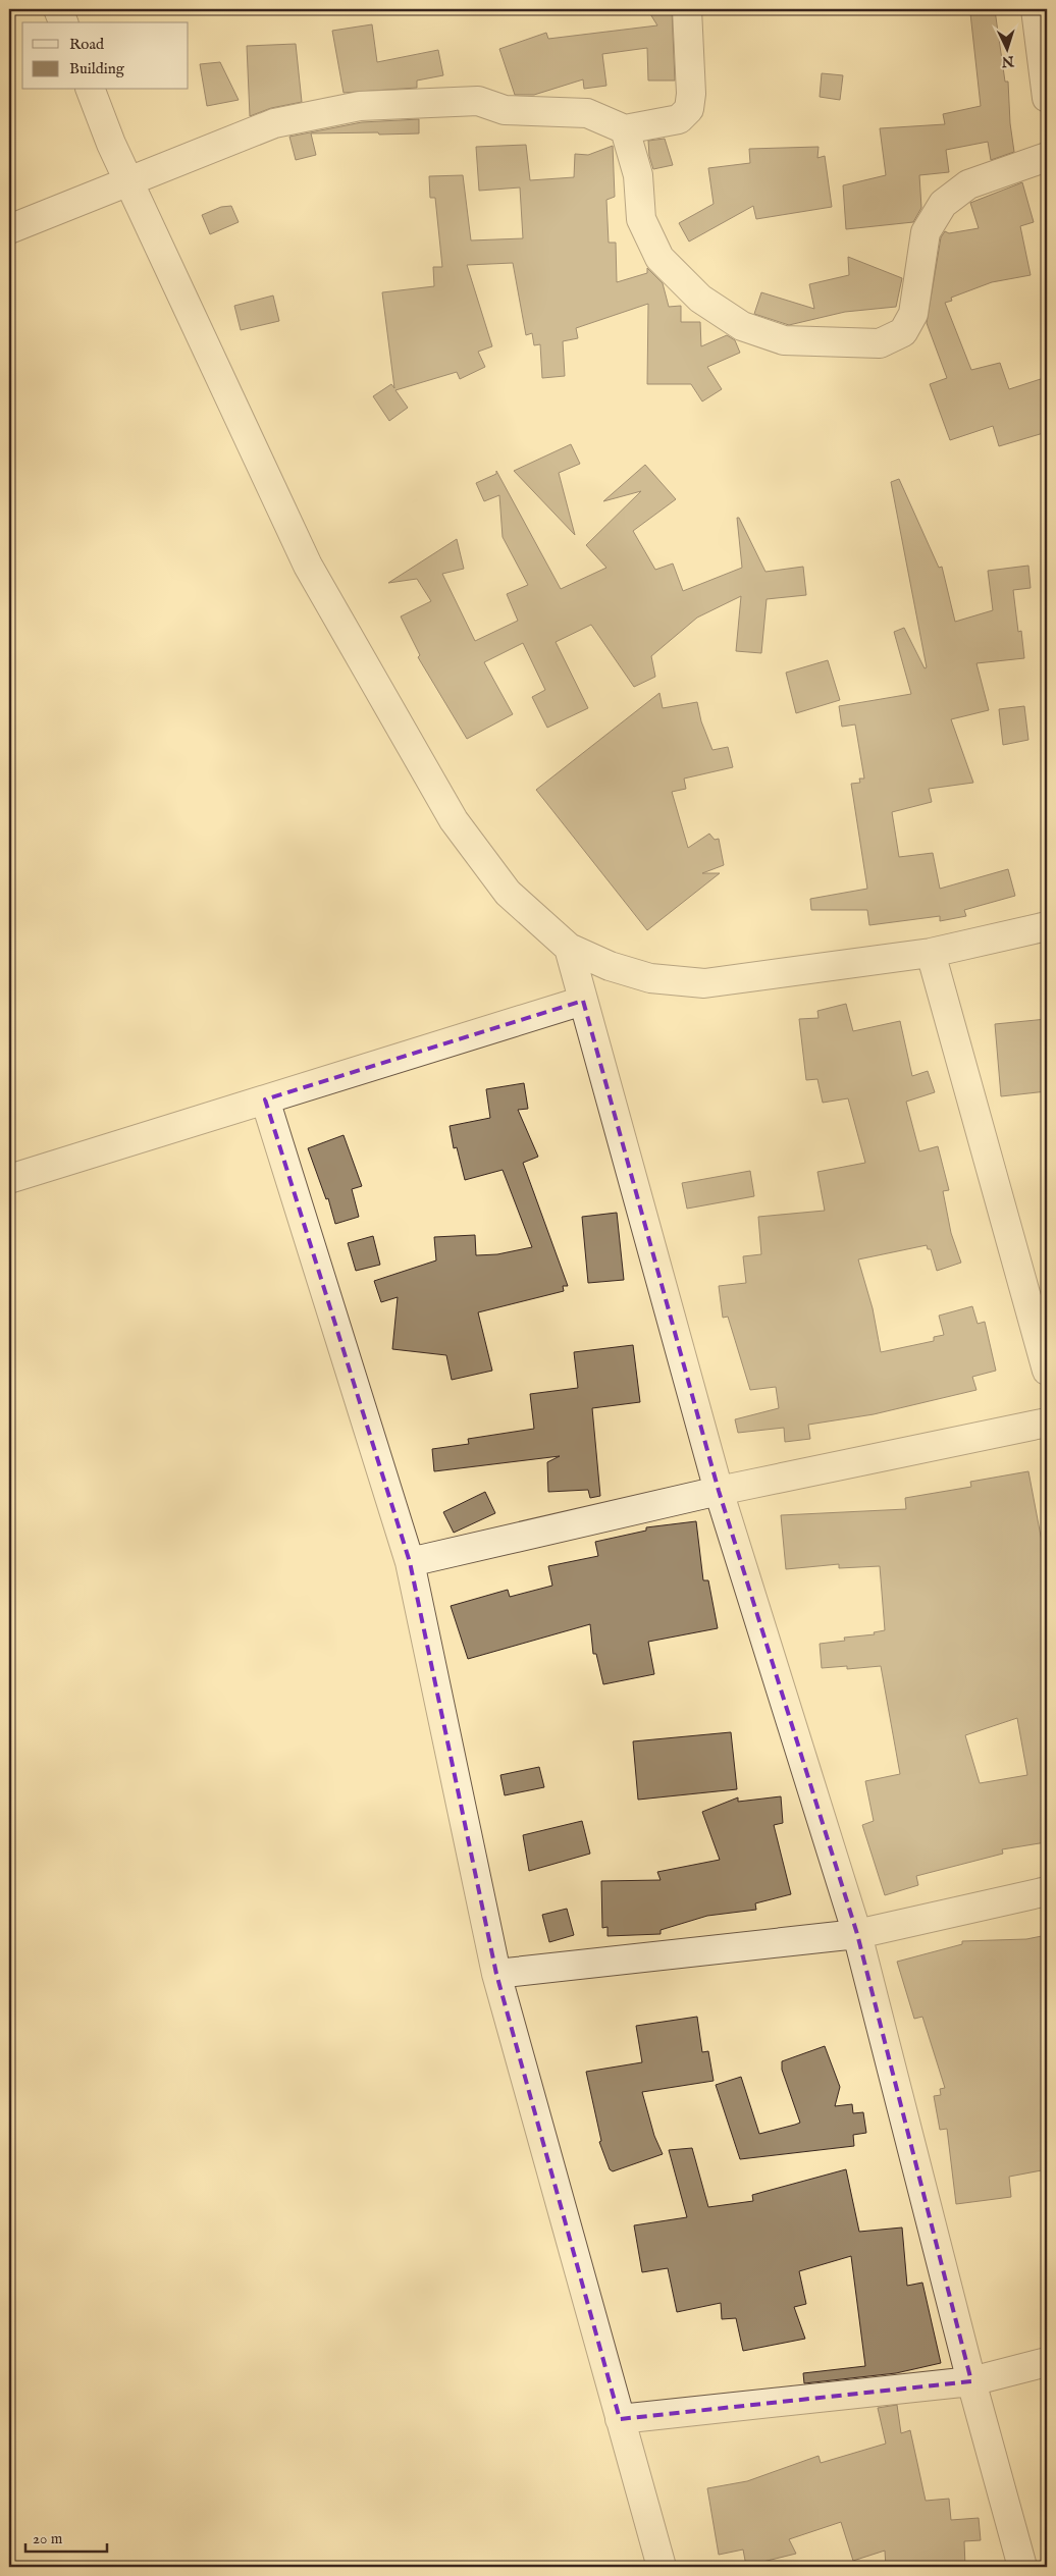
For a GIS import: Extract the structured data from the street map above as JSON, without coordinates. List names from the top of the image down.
{
  "legend": ["Road", "Building"],
  "scale_bar": "20 m",
  "north": "bottom"
}
